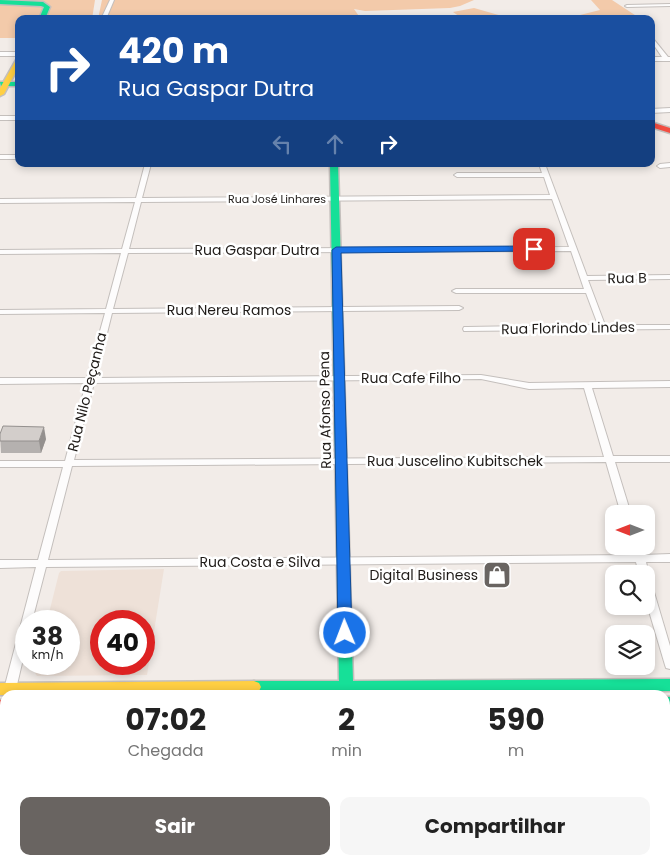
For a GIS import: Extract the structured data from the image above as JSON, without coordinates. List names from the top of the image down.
{
  "streets": {
    "street": [
      "Rua José Linhares",
      "Rua Gaspar Dutra",
      "Rua B",
      "Rua Nereu Ramos",
      "Rua Florindo Lindes",
      "Rua Cafe Filho",
      "Rua Nilo Peçanha",
      "Rua Afonso Pena",
      "Rua Juscelino Kubitschek",
      "Rua Costa e Silva"
    ]
  },
  "crossings": [
    ["Rua José Linhares", "Rua Nilo Peçanha"],
    ["Rua José Linhares", "Rua Afonso Pena"],
    ["Rua Gaspar Dutra", "Rua Nilo Peçanha"],
    ["Rua Gaspar Dutra", "Rua Afonso Pena"],
    ["Rua Nereu Ramos", "Rua Nilo Peçanha"],
    ["Rua Nereu Ramos", "Rua Afonso Pena"],
    ["Rua Cafe Filho", "Rua Nilo Peçanha"],
    ["Rua Cafe Filho", "Rua Afonso Pena"],
    ["Rua Nilo Peçanha", "Rua Juscelino Kubitschek"],
    ["Rua Nilo Peçanha", "Rua Costa e Silva"],
    ["Rua Afonso Pena", "Rua Juscelino Kubitschek"],
    ["Rua Afonso Pena", "Rua Costa e Silva"]
  ],
  "places": {
    "shop": ["Digital Business"]
  },
  "north": "left",
  "page": {
    "turn": ["420 m", "Rua Gaspar Dutra"],
    "speed": "38 km/h",
    "limit": "40",
    "eta": [
      "07:02",
      "Chegada",
      "2",
      "min",
      "590",
      "m"
    ],
    "buttons": ["Sair", "Compartilhar"]
  }
}
